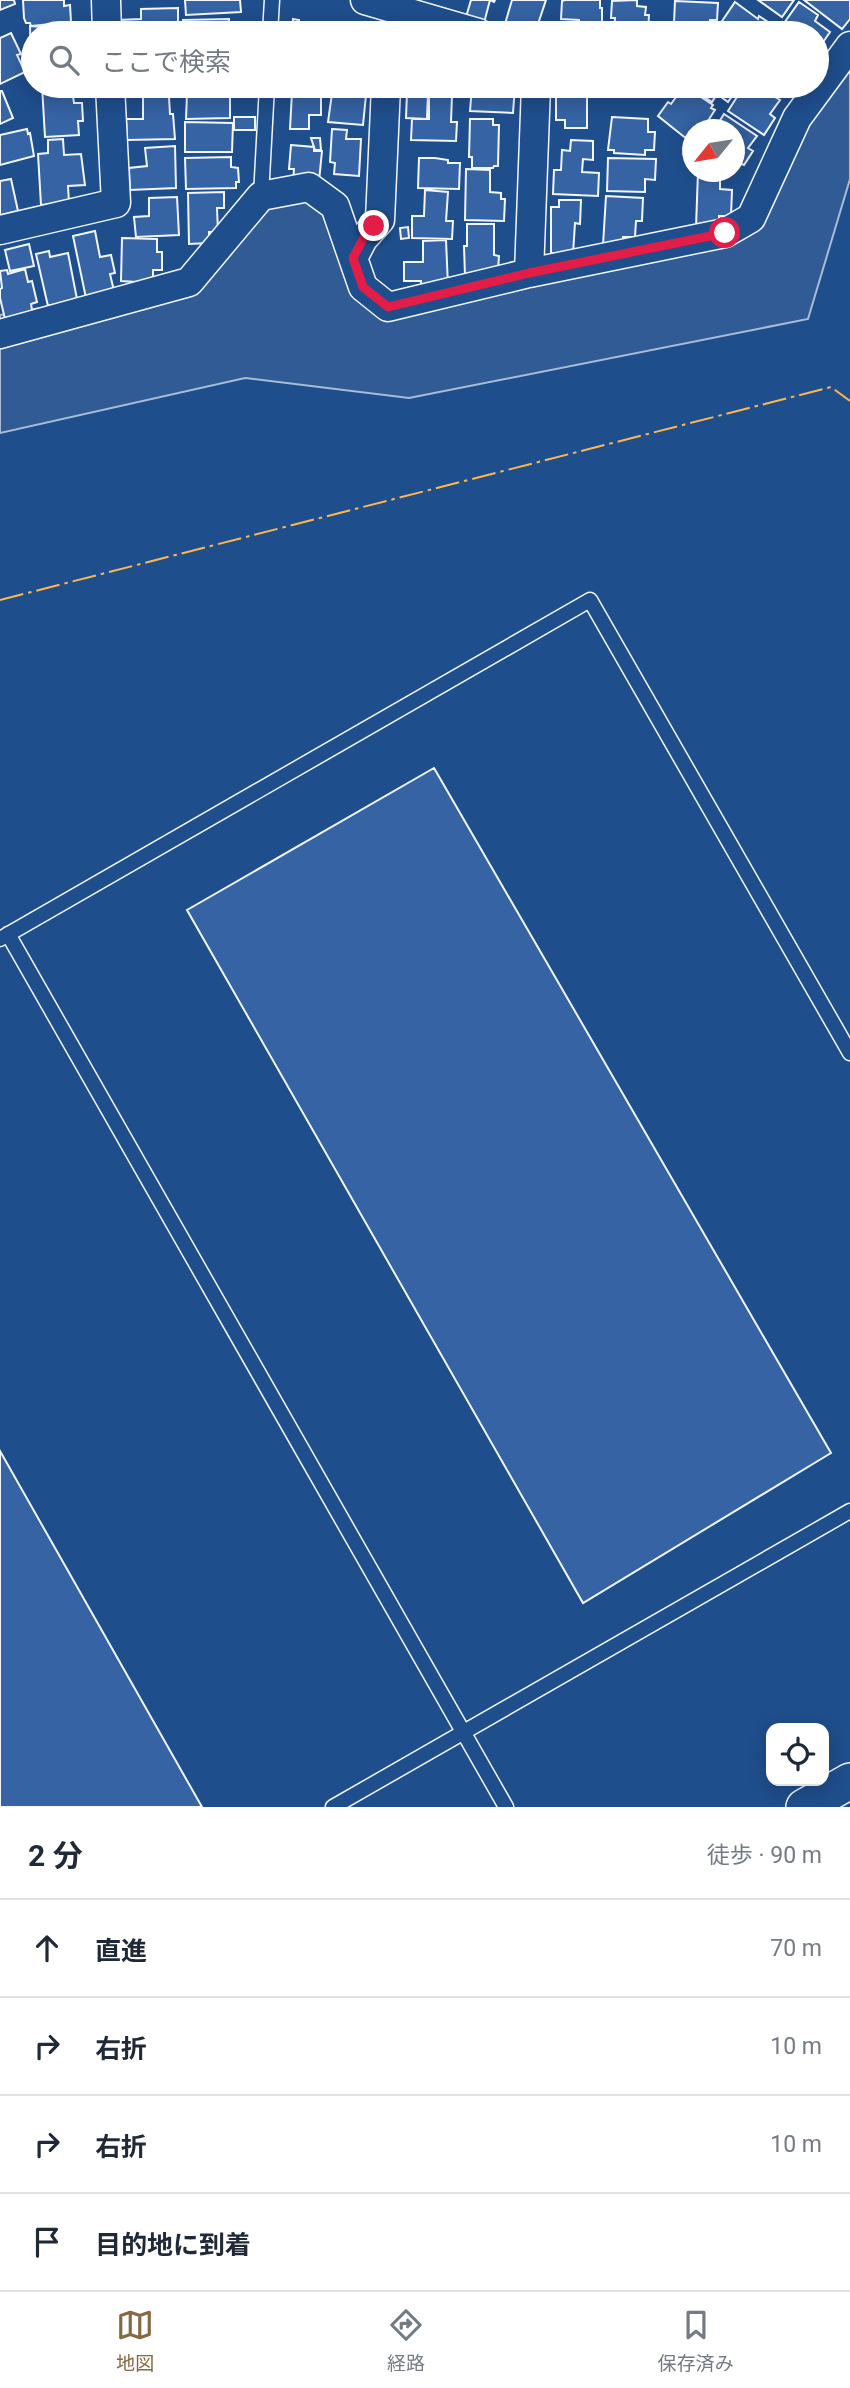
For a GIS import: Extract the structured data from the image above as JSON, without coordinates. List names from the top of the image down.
{
  "north": "bottom left",
  "page": {
    "search": "ここで検索",
    "heading": ["2 分", "徒歩 · 90 m"],
    "list": [
      ["直進", "70 m"],
      ["右折", "10 m"],
      ["右折", "10 m"],
      "目的地に到着"
    ],
    "nav": ["地図", "経路", "保存済み"]
  }
}
